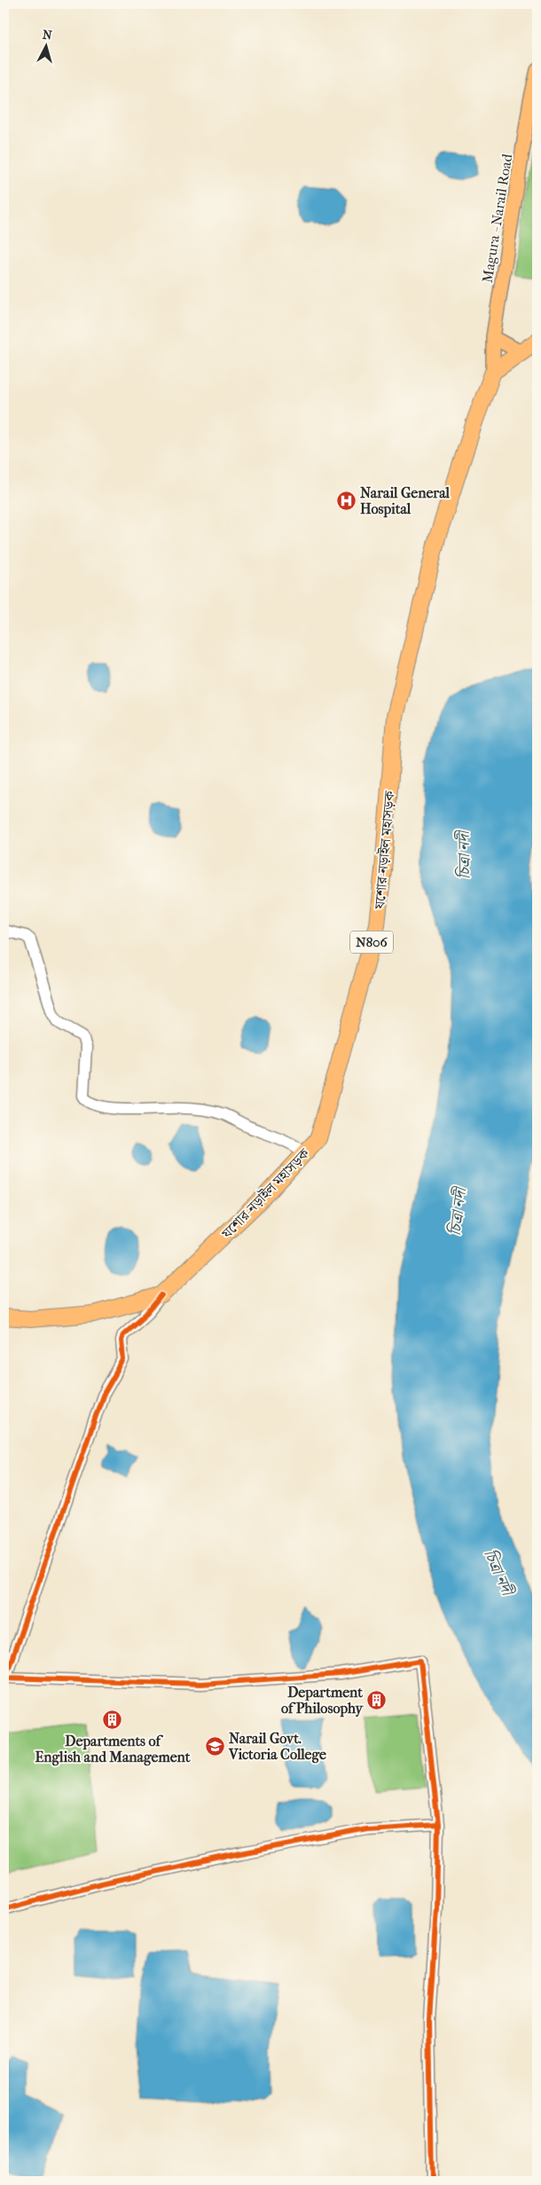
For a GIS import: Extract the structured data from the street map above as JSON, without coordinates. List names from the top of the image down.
{
  "streets": {
    "highway": ["যশোর-নড়াইল মহাসড়ক", "N806"],
    "main road": ["Magura - Narail Road"]
  },
  "crossings": [
    ["Magura - Narail Road", "যশোর-নড়াইল মহাসড়ক"]
  ],
  "water": ["চিত্রা নদী"],
  "places": {
    "hospital": ["Narail General Hospital"],
    "building": ["Department of Philosophy", "Departments of English and Management"],
    "school or university": ["Narail Govt. Victoria College"]
  },
  "north": "top"
}
